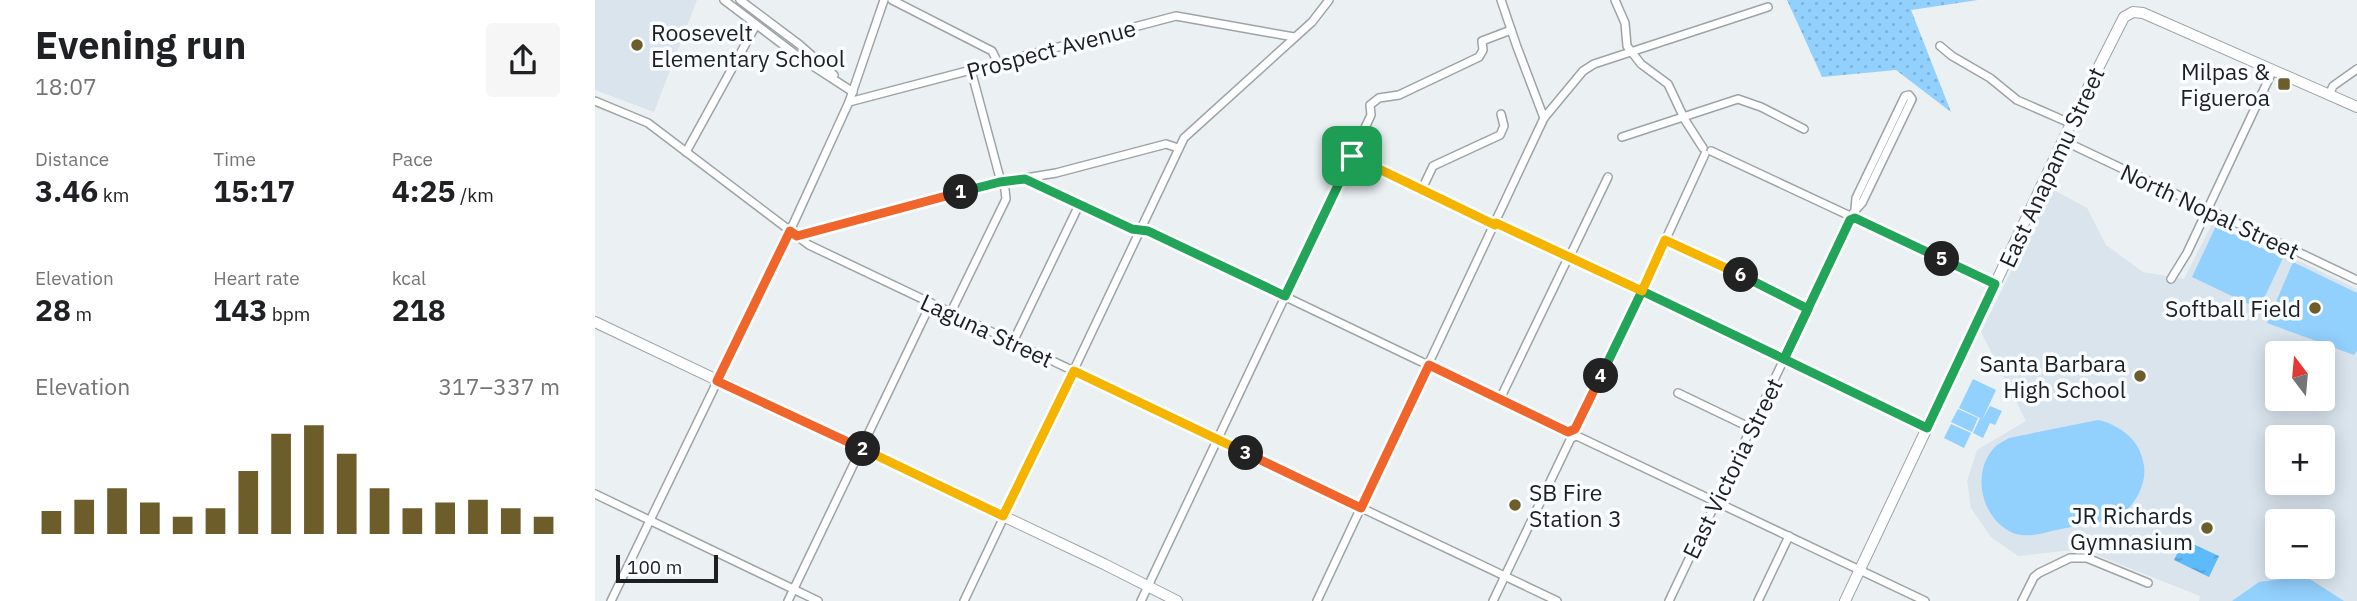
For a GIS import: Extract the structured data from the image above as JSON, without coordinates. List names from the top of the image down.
{
  "streets": {
    "main road": ["East Anapamu Street"],
    "street": [
      "Prospect Avenue",
      "North Nopal Street",
      "Laguna Street",
      "East Victoria Street"
    ]
  },
  "crossings": [
    ["East Anapamu Street", "North Nopal Street"]
  ],
  "places": {
    "other": [
      "Roosevelt Elementary School",
      "Softball Field",
      "Santa Barbara High School",
      "SB Fire Station 3",
      "JR Richards Gymnasium"
    ],
    "transit": ["Milpas & Figueroa"]
  },
  "scale_bar": "100 m",
  "north": "top",
  "page": {
    "heading": ["Evening run", "18:07"],
    "stats": [
      ["Distance", "3.46 km"],
      ["Time", "15:17"],
      ["Pace", "4:25 /km"],
      ["Elevation", "28 m"],
      ["Heart rate", "143 bpm"],
      ["kcal", "218"]
    ],
    "pins": [
      "1",
      "5",
      "6",
      "4",
      "2",
      "3"
    ],
    "map_buttons": ["+", "−"],
    "chart": ["Elevation", "317–337 m"],
    "scale": "100 m"
  }
}
